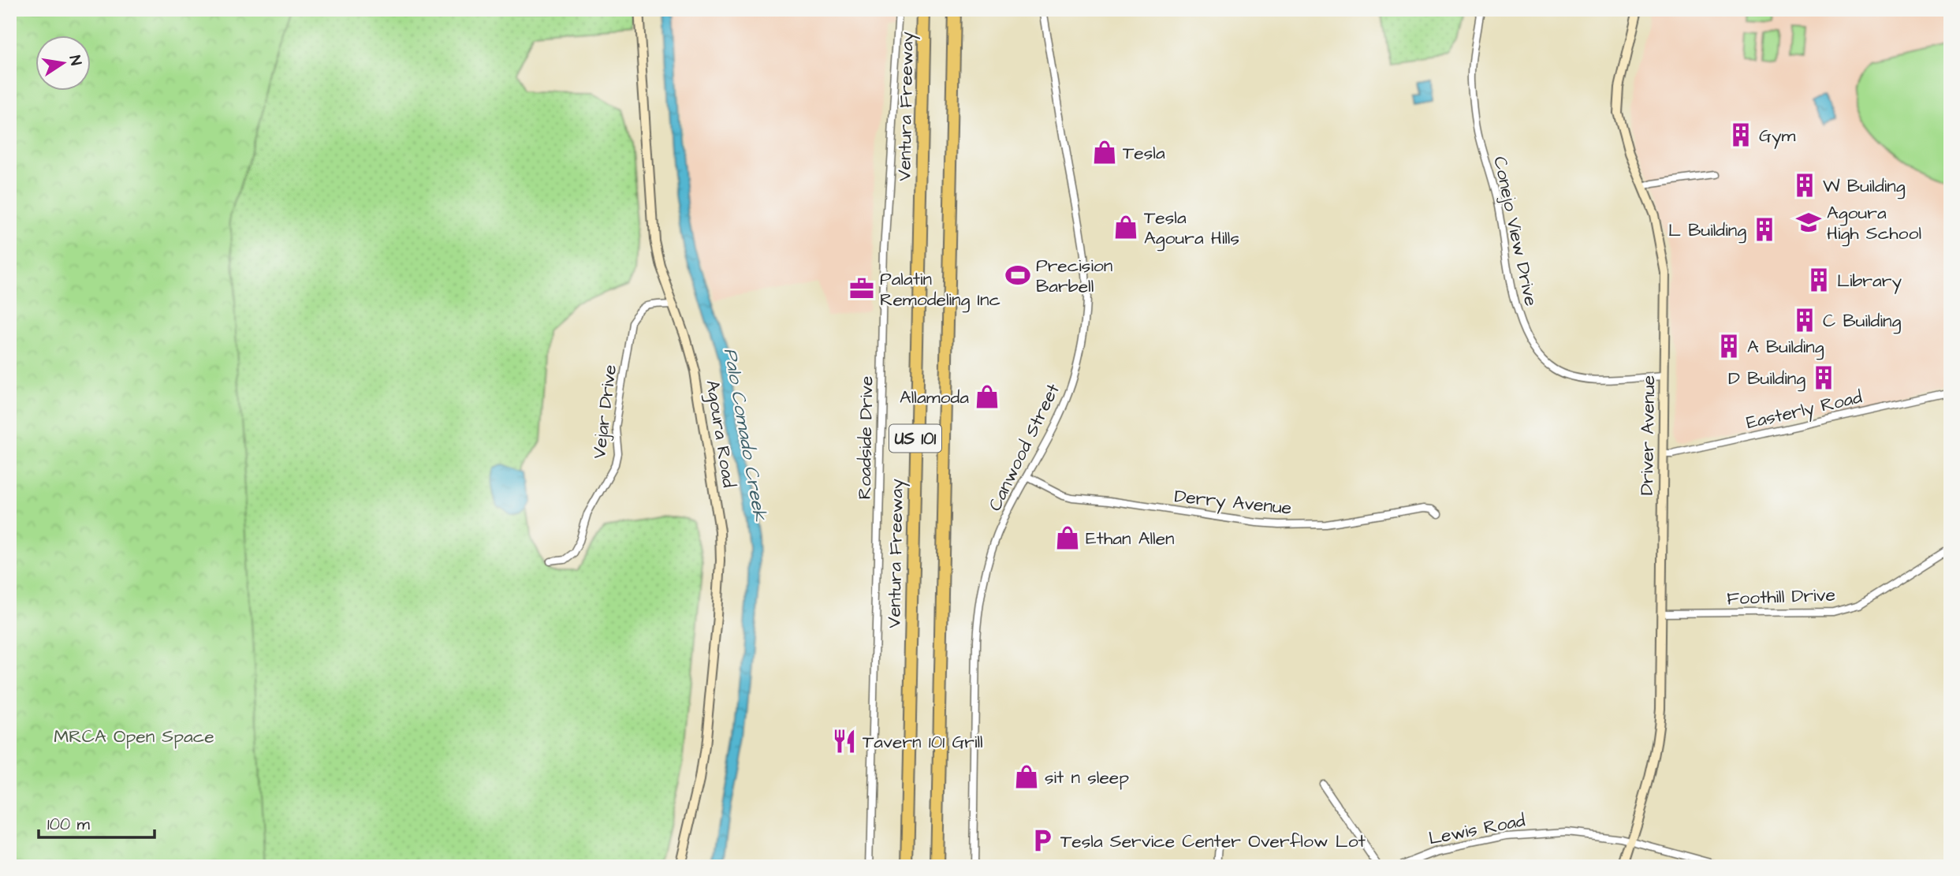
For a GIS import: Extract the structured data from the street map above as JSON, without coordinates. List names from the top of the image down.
{
  "streets": {
    "highway": ["Ventura Freeway", "US 101"],
    "street": [
      "Conejo View Drive",
      "Easterly Road",
      "Vejar Drive",
      "Agoura Road",
      "Driver Avenue",
      "Roadside Drive",
      "Canwood Street",
      "Derry Avenue",
      "Foothill Drive",
      "Lewis Road"
    ]
  },
  "crossings": [
    ["Conejo View Drive", "Driver Avenue"],
    ["Easterly Road", "Driver Avenue"],
    ["Vejar Drive", "Agoura Road"],
    ["Driver Avenue", "Foothill Drive"],
    ["Driver Avenue", "Lewis Road"],
    ["Canwood Street", "Derry Avenue"]
  ],
  "water": ["Palo Comado Creek"],
  "parks": ["MRCA Open Space"],
  "places": {
    "building": [
      "Gym",
      "W Building",
      "L Building",
      "Library",
      "C Building",
      "A Building",
      "D Building"
    ],
    "shop": [
      "Tesla",
      "Tesla Agoura Hills",
      "Allamoda",
      "Ethan Allen",
      "sit n sleep"
    ],
    "school or university": ["Agoura High School"],
    "sports": ["Precision Barbell"],
    "office": ["Palatin Remodeling Inc"],
    "restaurant": ["Tavern 101 Grill"],
    "parking": ["Tesla Service Center Overflow Lot"]
  },
  "scale_bar": "100 m",
  "north": "right"
}
